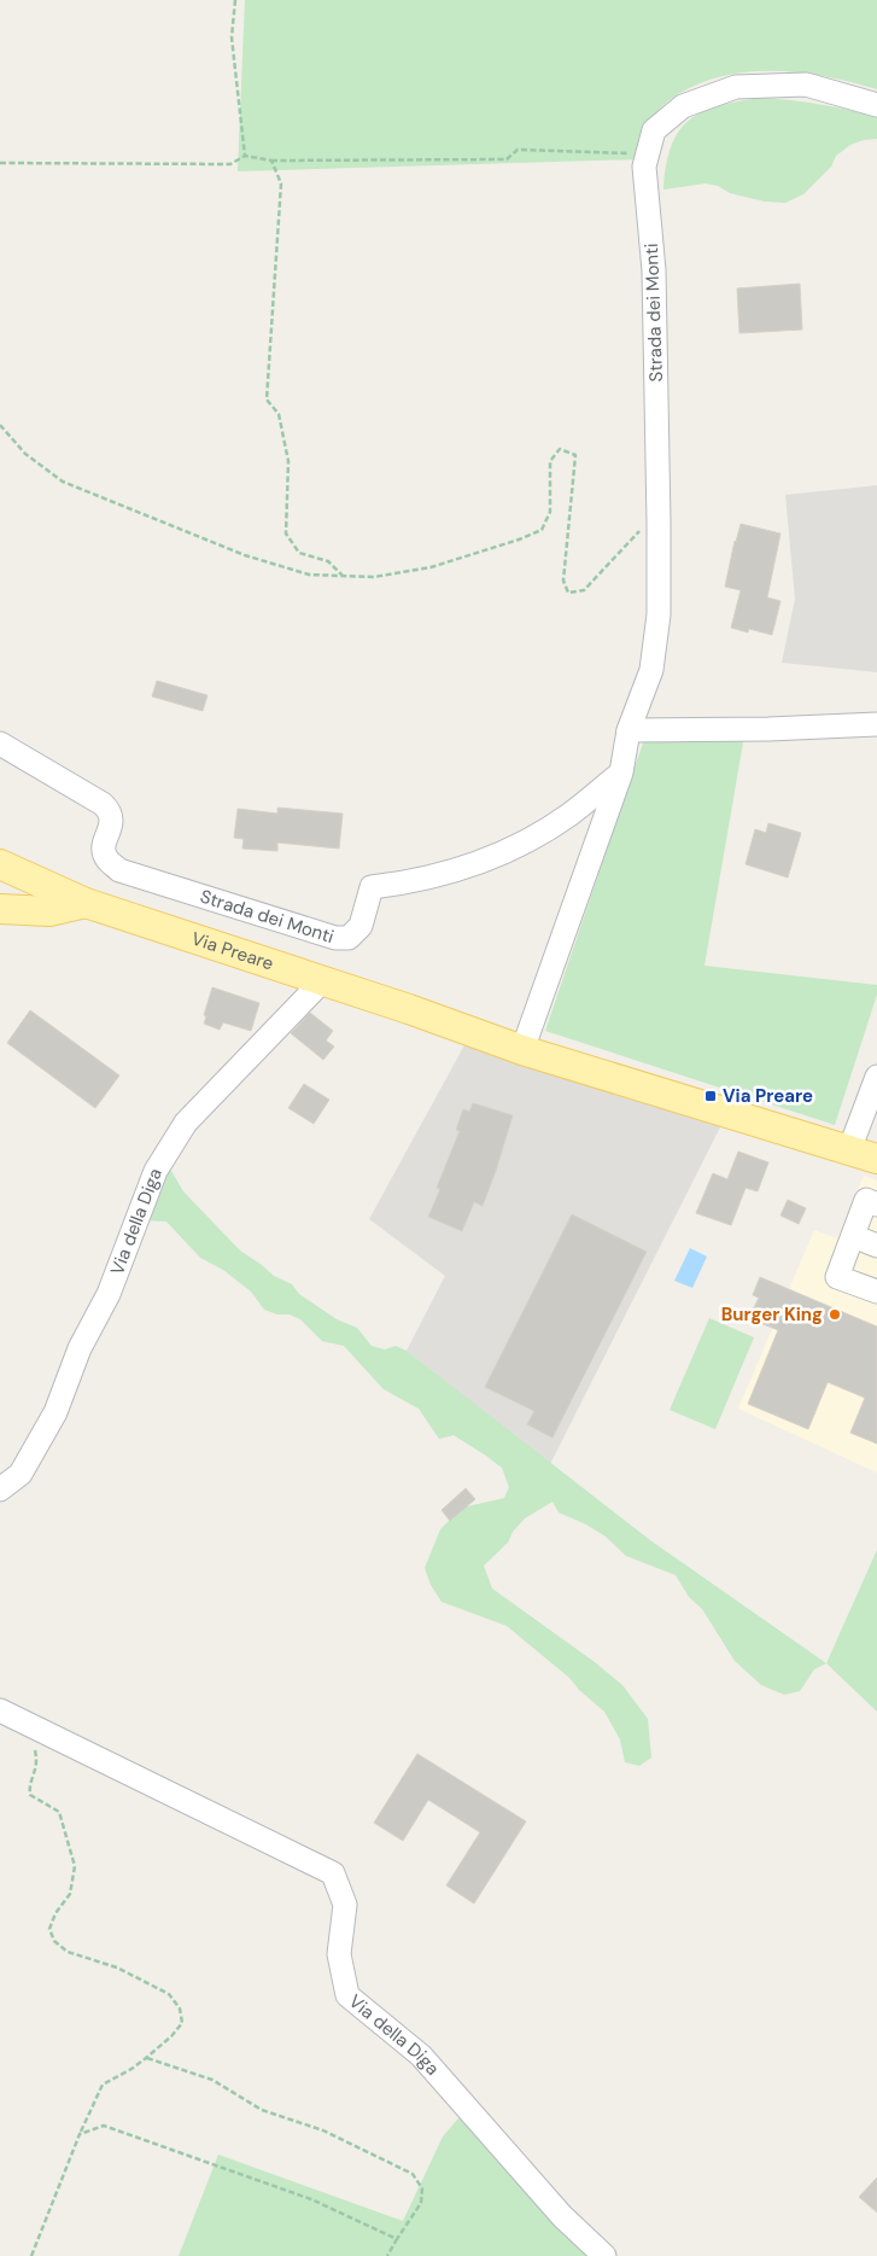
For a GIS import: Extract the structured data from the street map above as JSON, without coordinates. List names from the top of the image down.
{
  "streets": {
    "main road": ["Via Preare"],
    "street": ["Strada dei Monti", "Via della Diga"]
  },
  "crossings": [
    ["Strada dei Monti", "Via Preare"],
    ["Via Preare", "Via della Diga"]
  ],
  "places": {
    "transit": ["Via Preare"],
    "other": ["Burger King"]
  }
}
